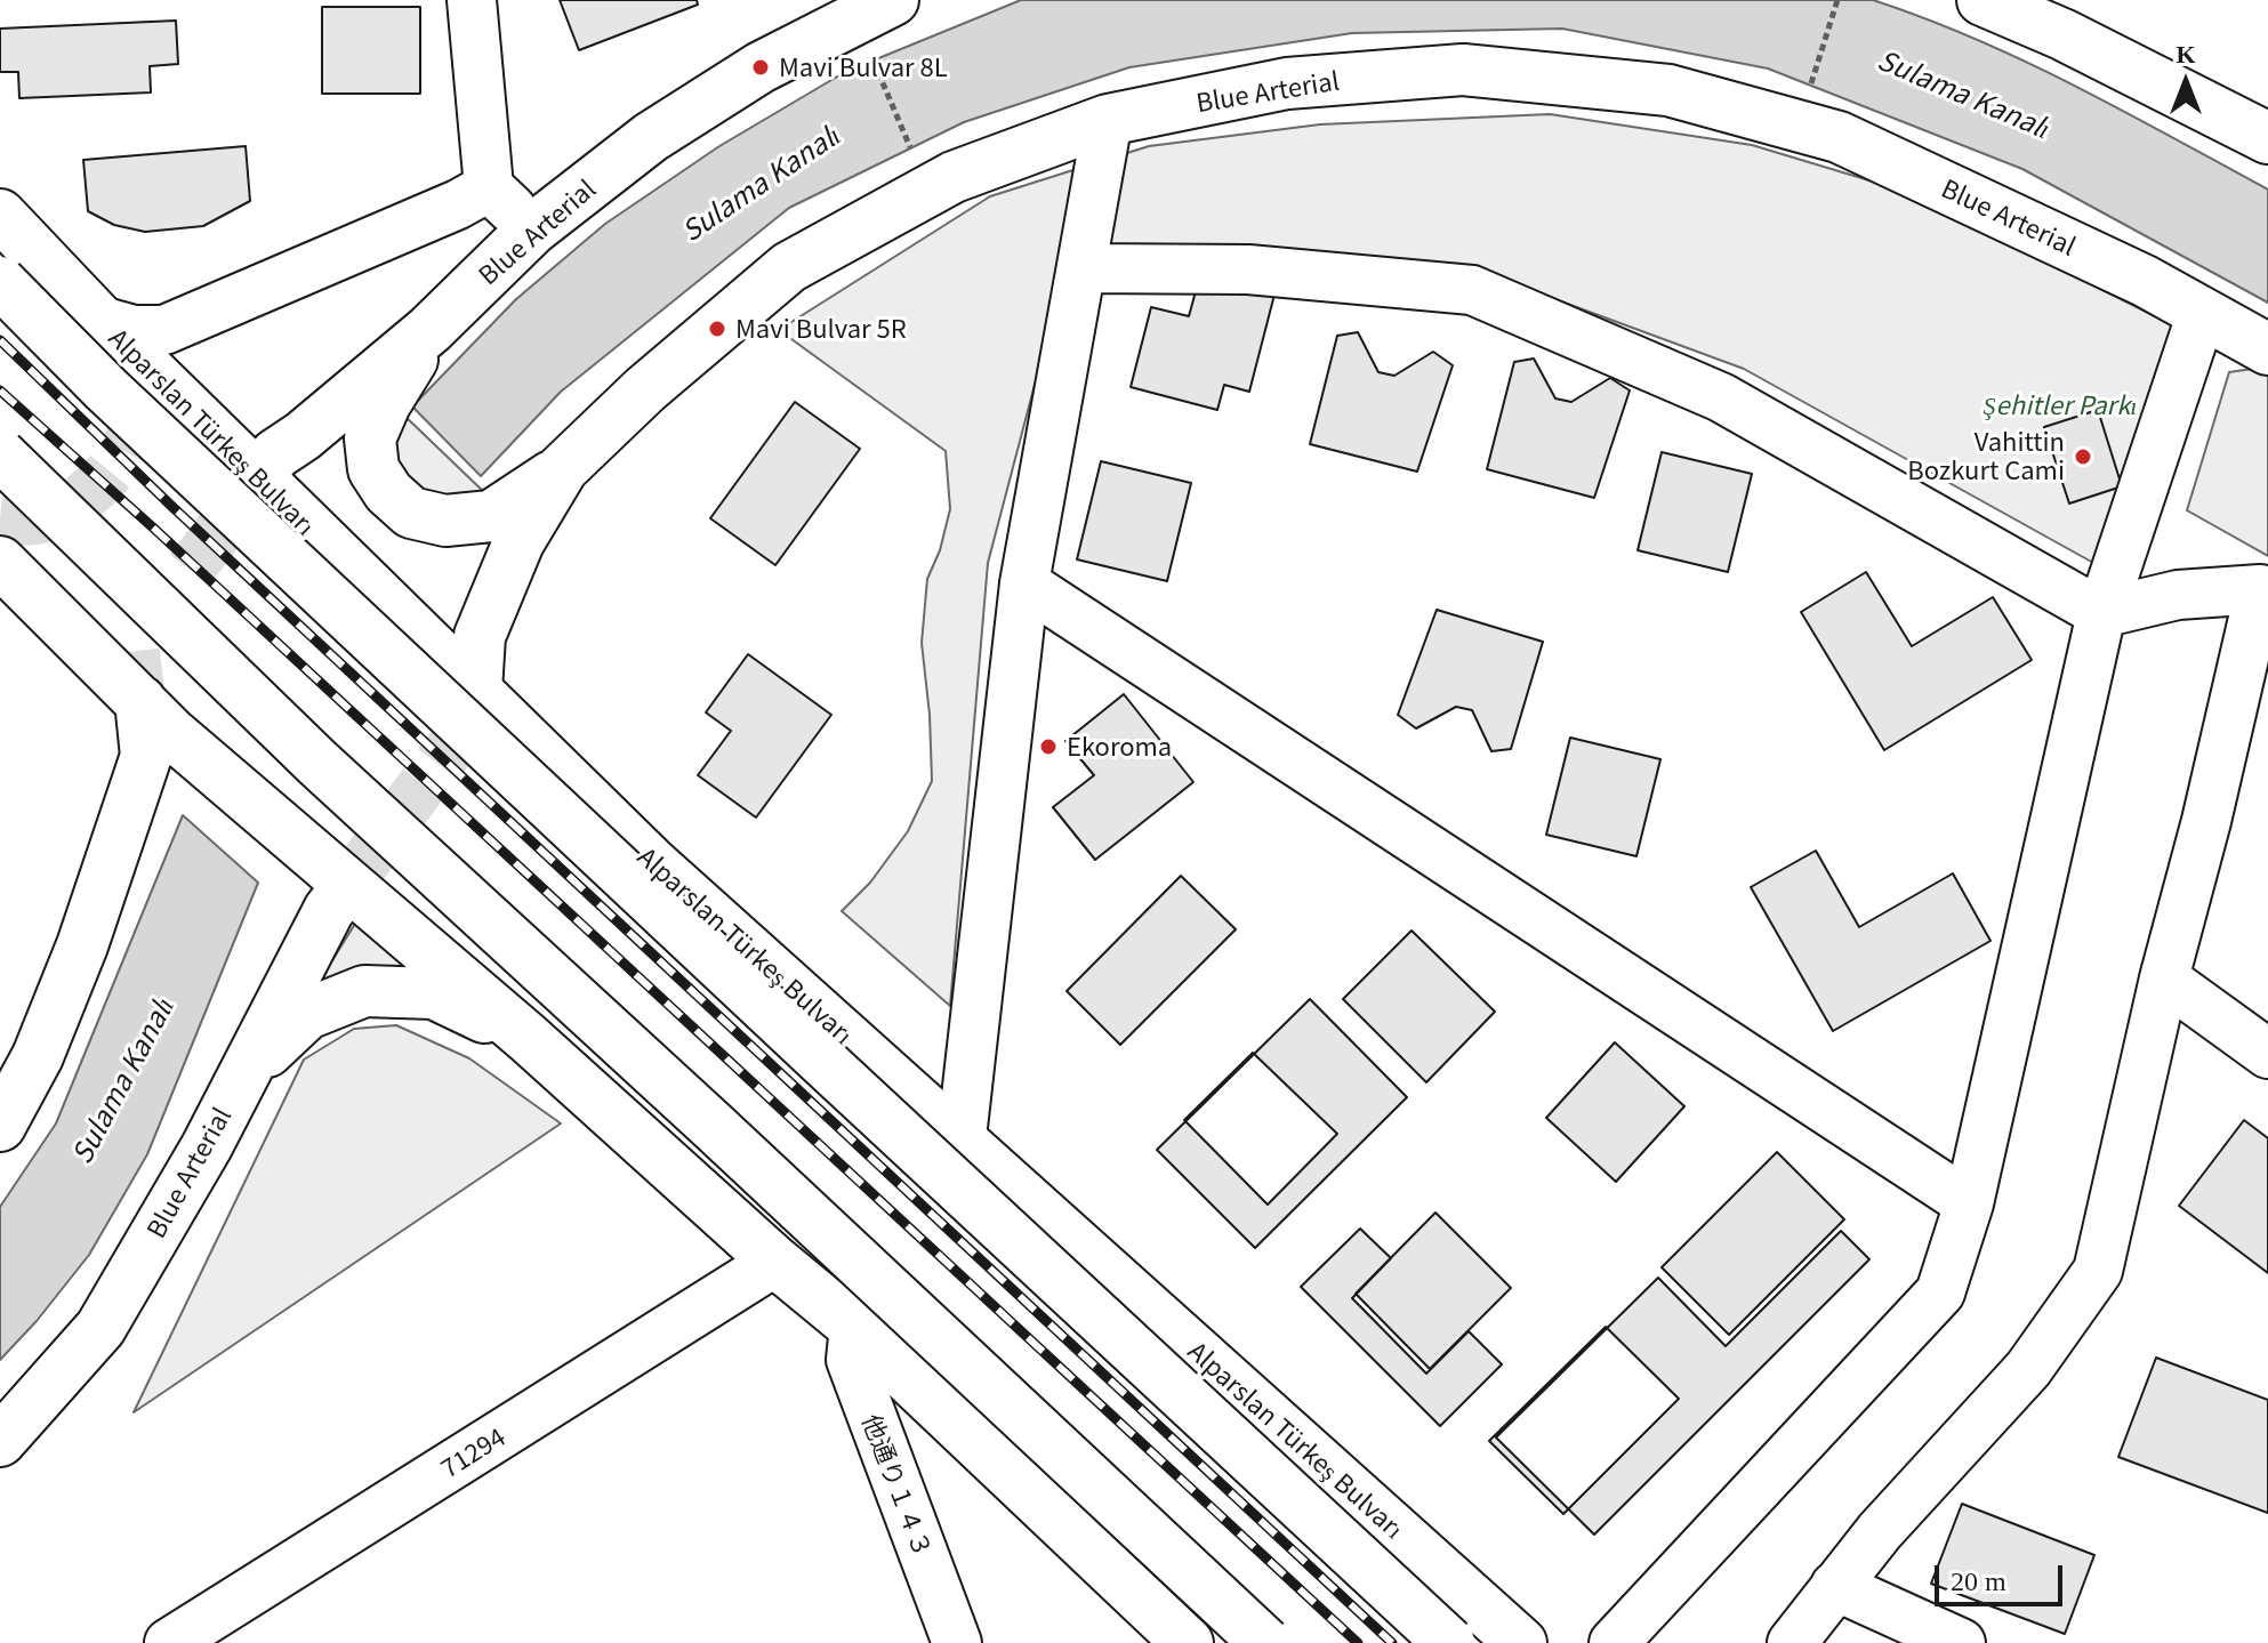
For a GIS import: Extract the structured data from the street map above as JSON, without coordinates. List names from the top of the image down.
{
  "streets": {
    "main road": ["Blue Arterial", "Alparslan Türkeş Bulvarı"],
    "street": ["71294", "他通り１４３"]
  },
  "crossings": [
    ["Blue Arterial", "Alparslan Türkeş Bulvarı"]
  ],
  "water": ["Sulama Kanalı"],
  "parks": ["Şehitler Parkı"],
  "places": [
    "Mavi Bulvar 8L",
    "Mavi Bulvar 5R",
    "Vahittin Bozkurt Cami",
    "Ekoroma"
  ],
  "scale_bar": "20 m",
  "north": "top"
}
